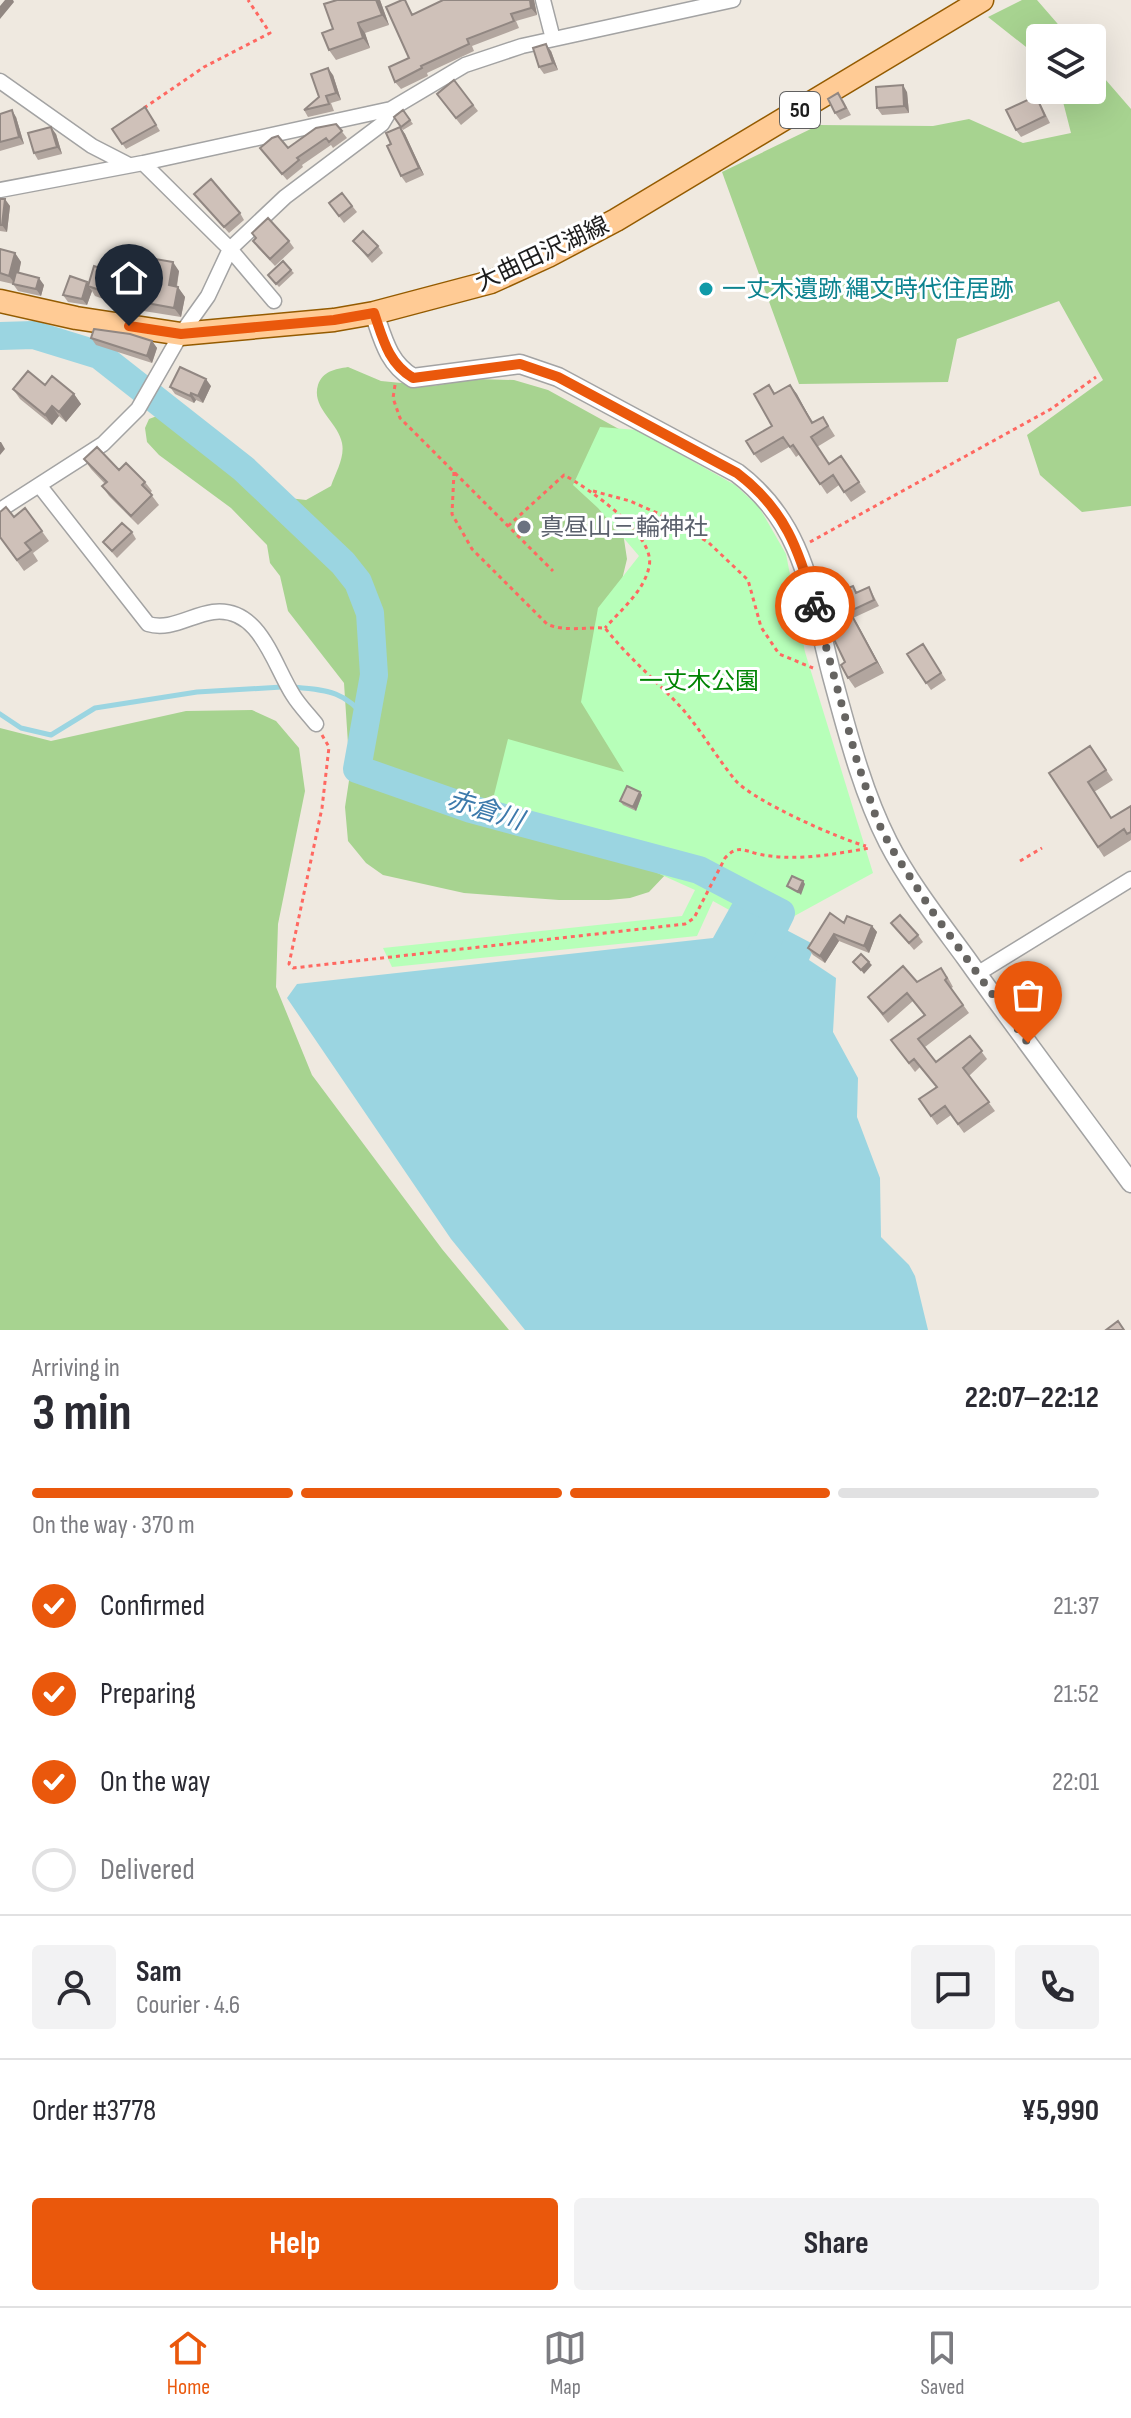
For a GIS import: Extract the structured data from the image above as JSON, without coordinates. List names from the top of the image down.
{
  "streets": {
    "main road": ["50", "大曲田沢湖線"]
  },
  "water": ["赤倉川"],
  "parks": ["一丈木公園"],
  "places": ["一丈木遺跡 縄文時代住居跡", "真昼山三輪神社"],
  "page": {
    "heading": ["3 min", "Arriving in", "22:07–22:12"],
    "panel": [
      "Sam",
      "Courier · 4.6",
      "Order #3778",
      "¥5,990"
    ],
    "bar": "On the way · 370 m",
    "list": [
      ["Confirmed", "21:37"],
      ["Preparing", "21:52"],
      ["On the way", "22:01"],
      "Delivered"
    ],
    "buttons": ["Help", "Share"],
    "tabs": ["Home", "Map", "Saved"]
  }
}
